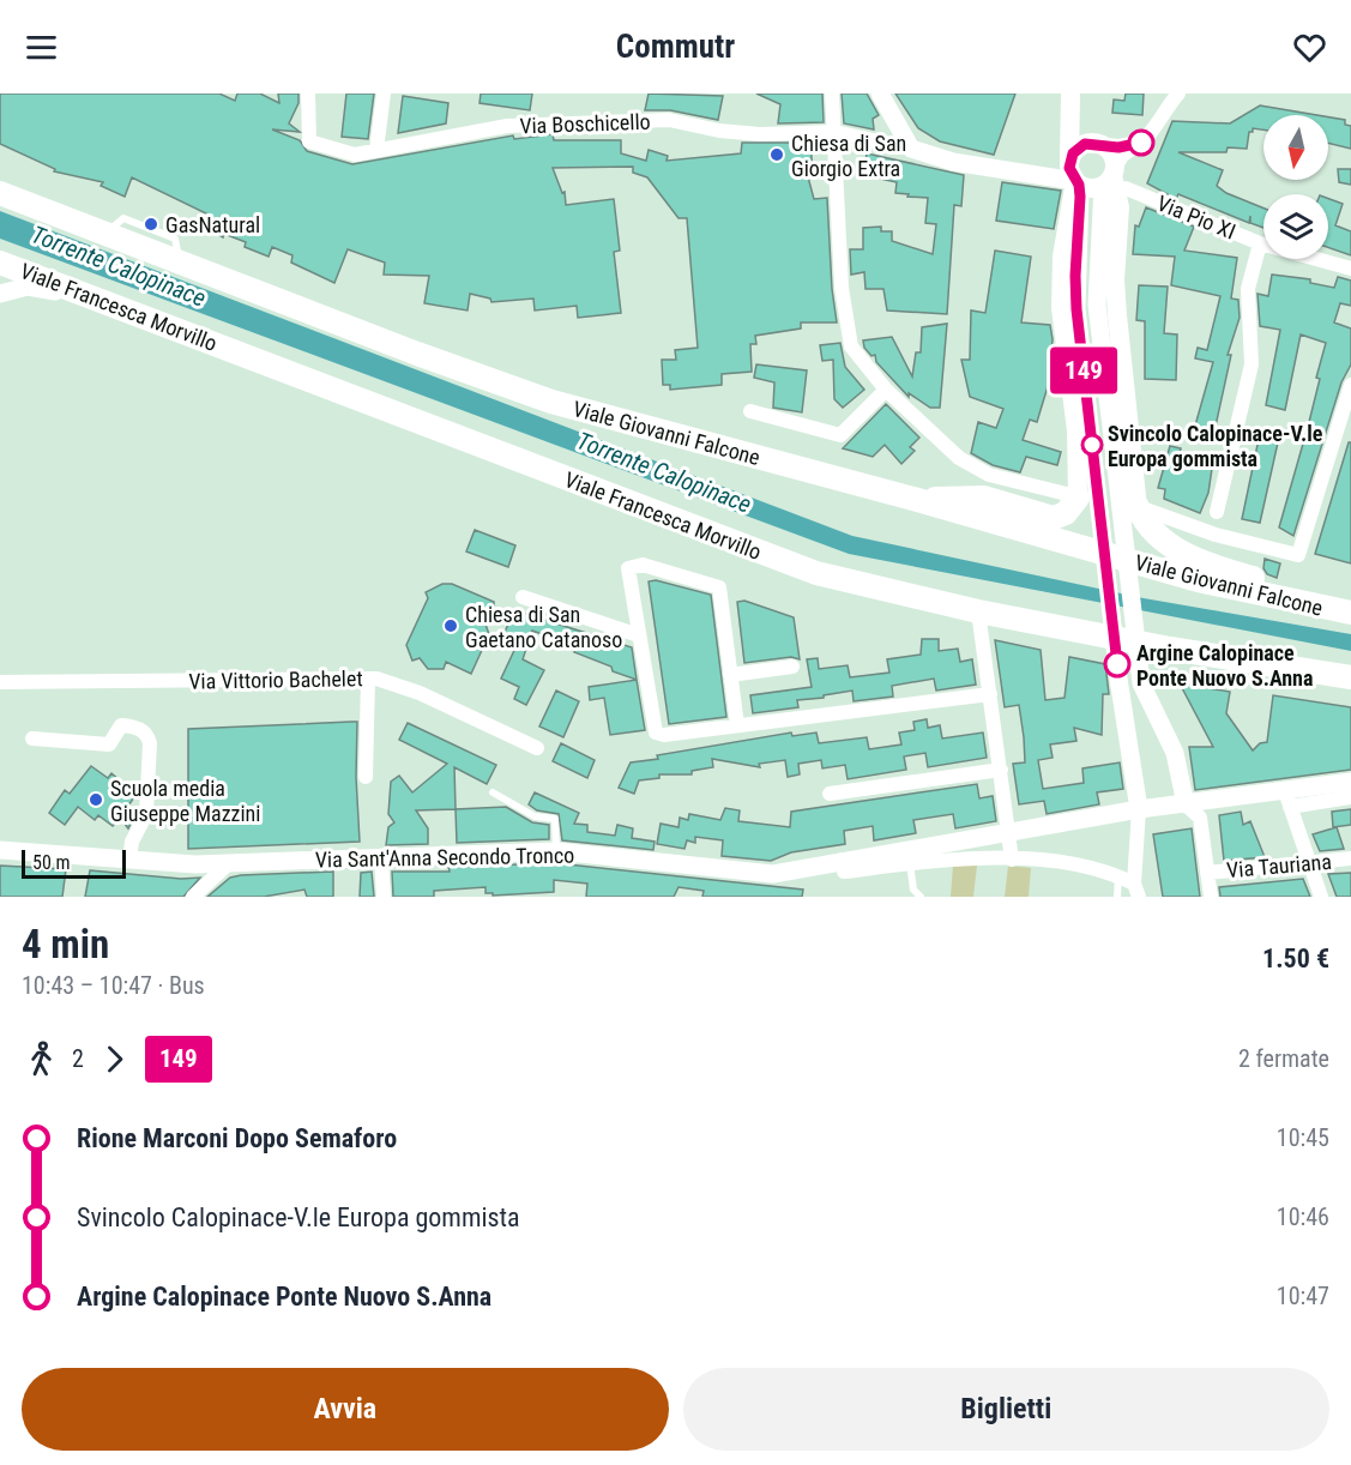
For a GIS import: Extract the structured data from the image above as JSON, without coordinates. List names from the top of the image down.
{
  "streets": {
    "main road": ["Viale Francesca Morvillo", "Viale Giovanni Falcone"],
    "street": [
      "Via Boschicello",
      "Via Pio XI",
      "Via Vittorio Bachelet",
      "Via Sant'Anna Secondo Tronco",
      "Via Tauriana"
    ]
  },
  "water": ["Torrente Calopinace"],
  "places": [
    "Chiesa di San Giorgio Extra",
    "GasNatural",
    "Svincolo Calopinace-V.le Europa gommista",
    "Chiesa di San Gaetano Catanoso",
    "Argine Calopinace Ponte Nuovo S.Anna",
    "Scuola media Giuseppe Mazzini"
  ],
  "lines": ["bus line 149"],
  "scale_bar": "50 m",
  "north": "bottom",
  "page": {
    "header": "Commutr",
    "on_map": "149",
    "scale": "50 m",
    "heading": ["4 min", "10:43 – 10:47 · Bus", "1.50 €"],
    "legs": ["2", "149", "2 fermate"],
    "list": [
      {
        "name": "Rione Marconi Dopo Semaforo",
        "value": "10:45"
      },
      {
        "name": "Svincolo Calopinace-V.le Europa gommista",
        "value": "10:46"
      },
      {
        "name": "Argine Calopinace Ponte Nuovo S.Anna",
        "value": "10:47"
      }
    ],
    "buttons": ["Avvia", "Biglietti"]
  }
}
